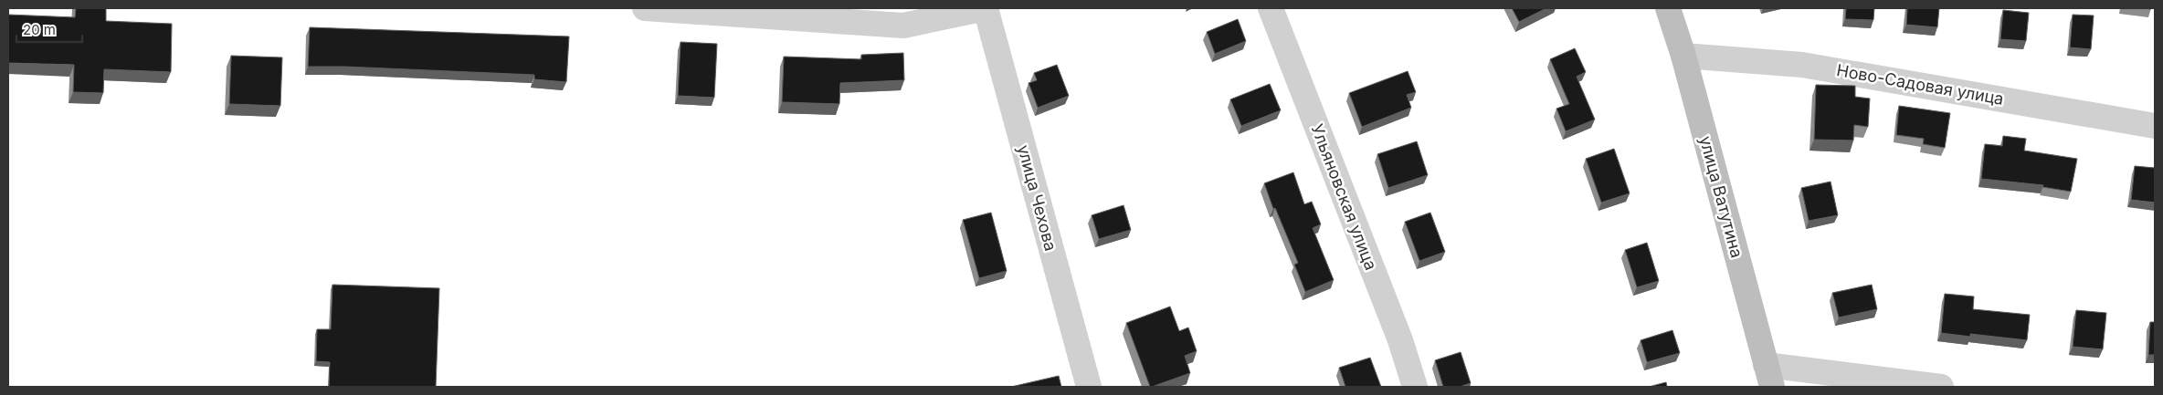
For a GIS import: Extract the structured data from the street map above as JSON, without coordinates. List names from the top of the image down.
{
  "streets": {
    "main road": ["улица Ватутина"],
    "street": ["Ново-Садовая улица", "Ульяновская улица", "улица Чехова"]
  },
  "crossings": [
    ["Ново-Садовая улица", "улица Ватутина"]
  ],
  "scale_bar": "20 m"
}
